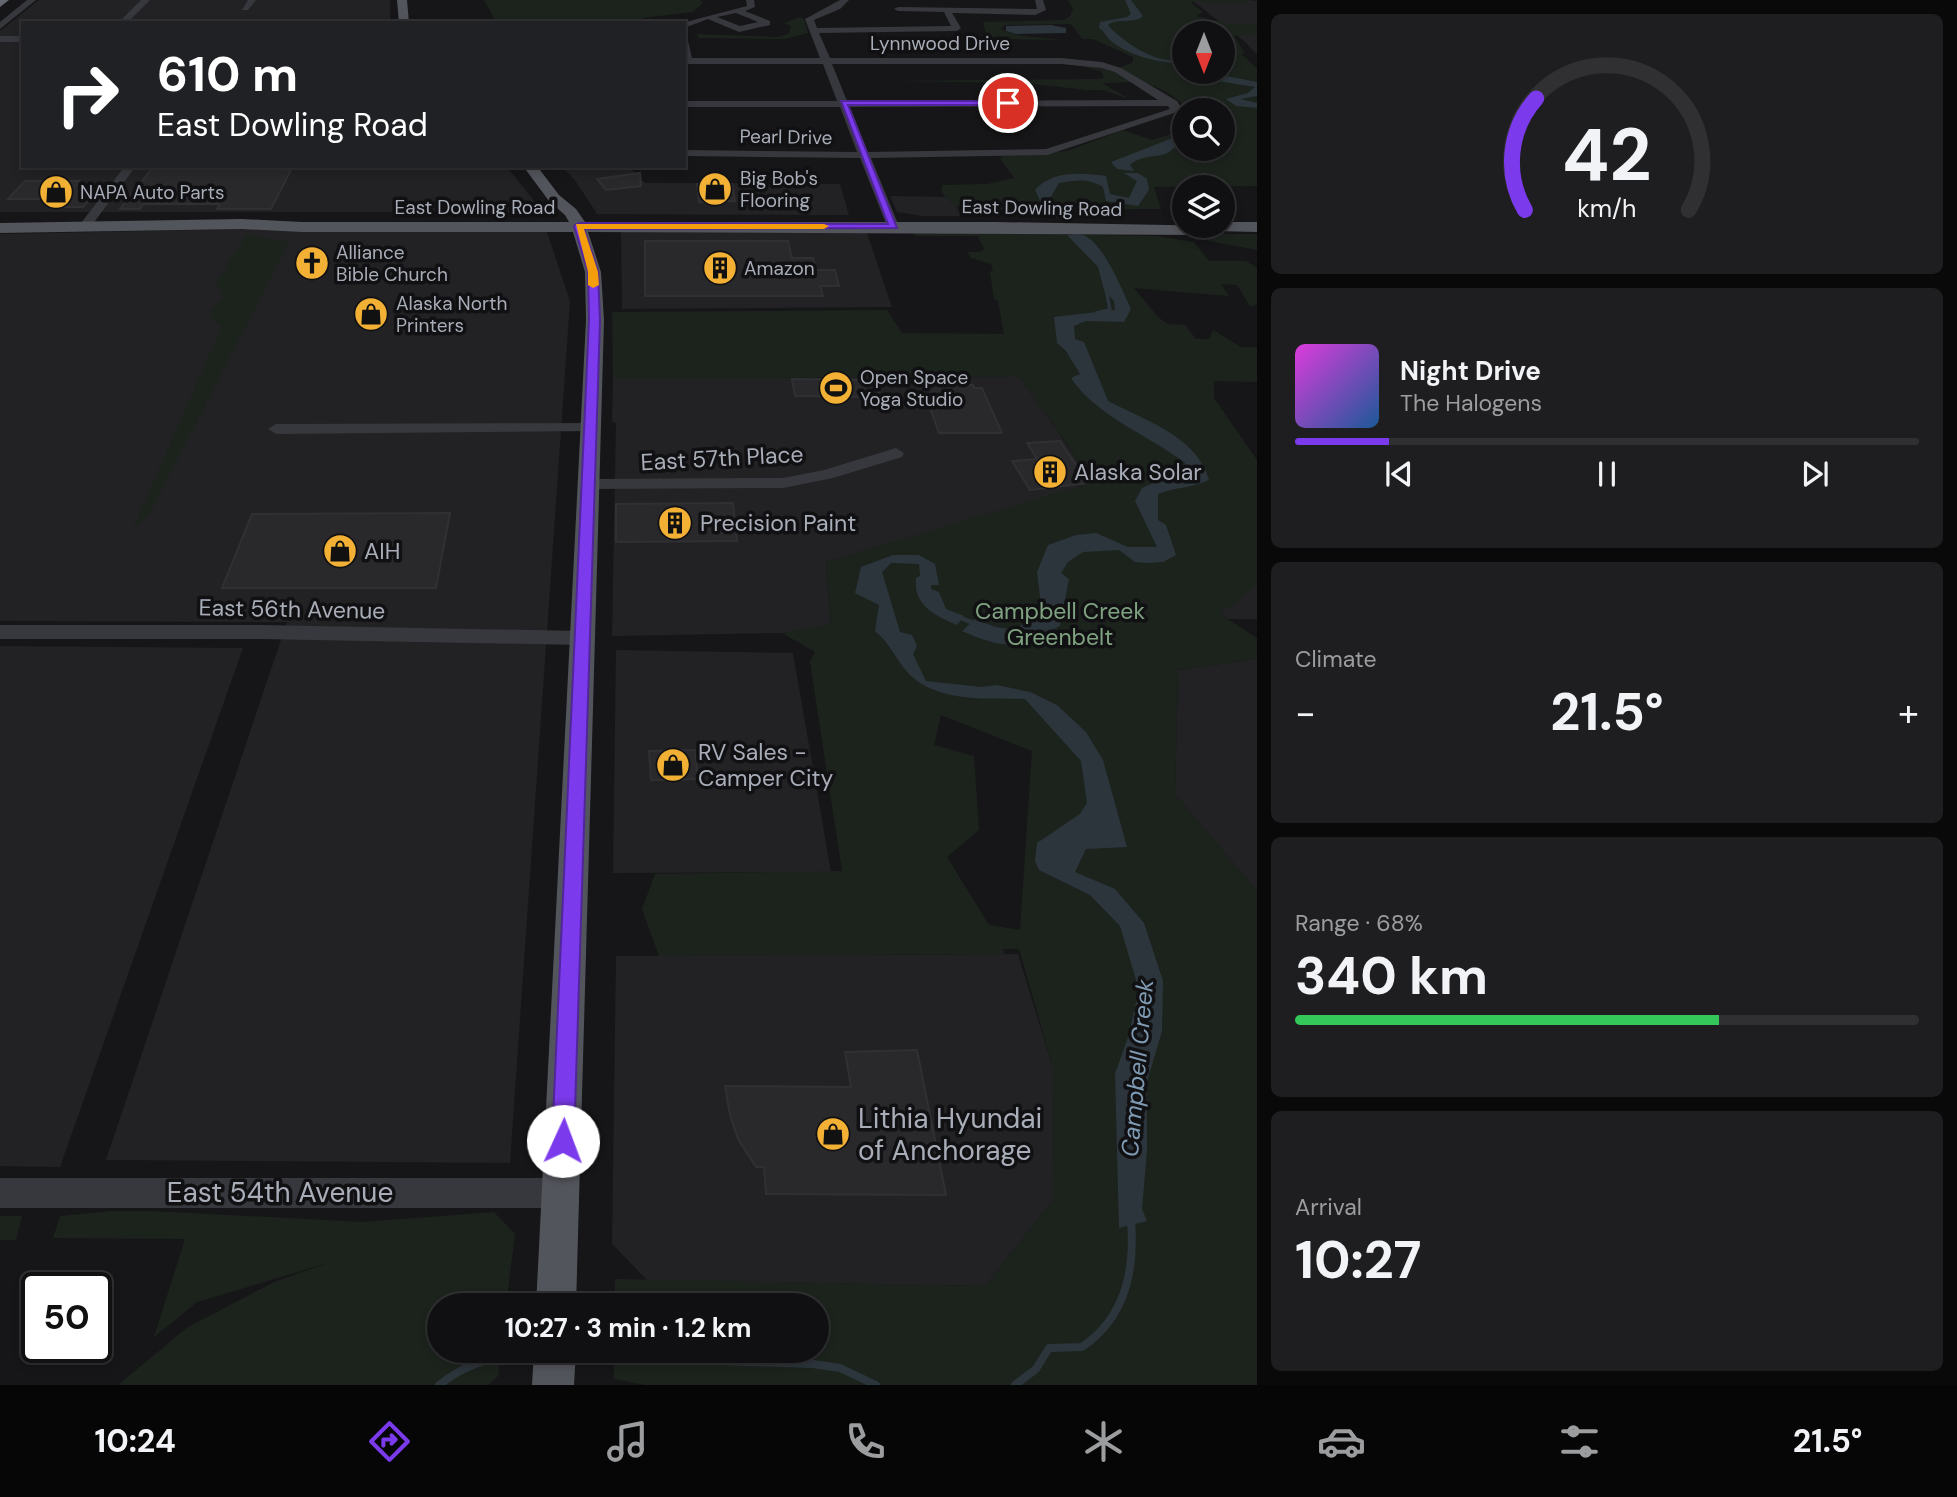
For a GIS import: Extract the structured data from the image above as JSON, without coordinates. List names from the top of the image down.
{
  "streets": {
    "main road": ["East Dowling Road"],
    "street": [
      "Lynnwood Drive",
      "Pearl Drive",
      "East 57th Place",
      "East 56th Avenue",
      "East 54th Avenue"
    ]
  },
  "water": ["Campbell Creek"],
  "parks": ["Campbell Creek Greenbelt"],
  "places": {
    "shop": [
      "Big Bob's Flooring",
      "NAPA Auto Parts",
      "Alaska North Printers",
      "AIH",
      "RV Sales - Camper City",
      "Lithia Hyundai of Anchorage"
    ],
    "church": ["Alliance Bible Church"],
    "building": ["Amazon", "Alaska Solar", "Precision Paint"],
    "sports": ["Open Space Yoga Studio"]
  },
  "north": "bottom",
  "page": {
    "turn": ["610 m", "East Dowling Road"],
    "song": ["Night Drive", "The Halogens"],
    "tile": [
      "Climate",
      ["Range · 68%", "340 km"],
      ["Arrival", "10:27"]
    ],
    "heat": ["−", "21.5°", "+"],
    "limit": "50",
    "trip": "10:27 · 3 min · 1.2 km",
    "tabs": ["10:24", "21.5°"],
    "gauge": ["42", "km/h"]
  }
}
